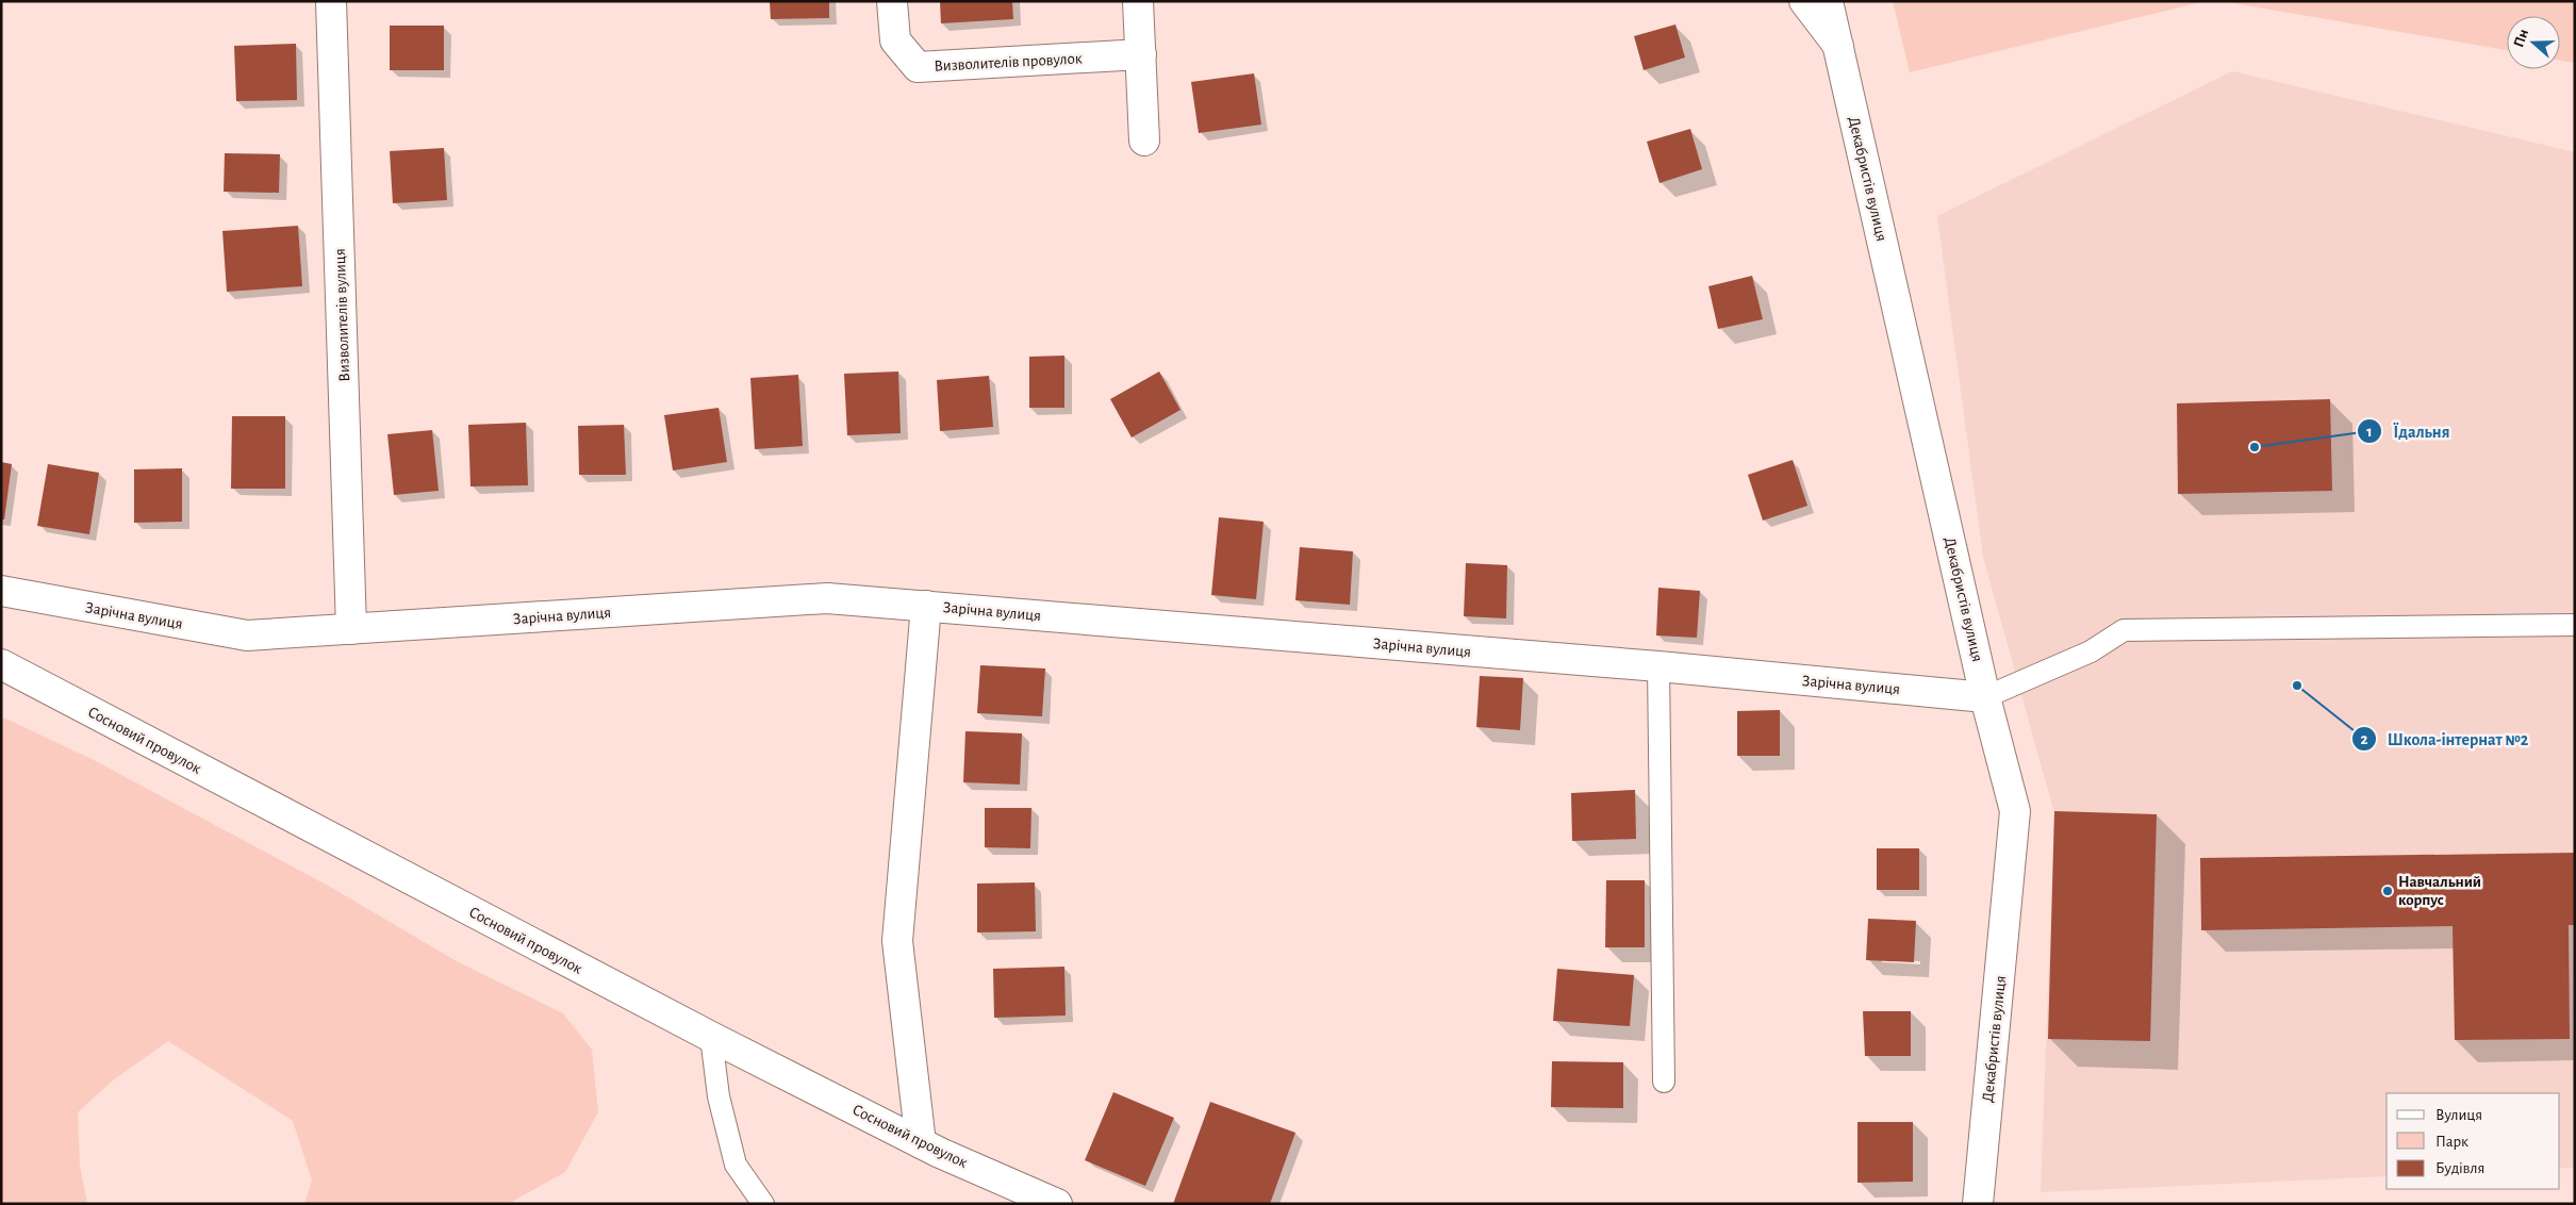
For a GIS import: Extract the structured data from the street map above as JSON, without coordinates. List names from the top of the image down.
{
  "streets": {
    "street": [
      "Визволителів провулок",
      "Декабристів вулиця",
      "Визволителів вулиця",
      "Зарічна вулиця",
      "Сосновий провулок"
    ]
  },
  "crossings": [
    ["Декабристів вулиця", "Зарічна вулиця"],
    ["Визволителів вулиця", "Зарічна вулиця"]
  ],
  "places": ["Їдальня", "Школа-інтернат №2", "Навчальний корпус"],
  "legend": ["Вулиця", "Парк", "Будівля"],
  "north": "left"
}
